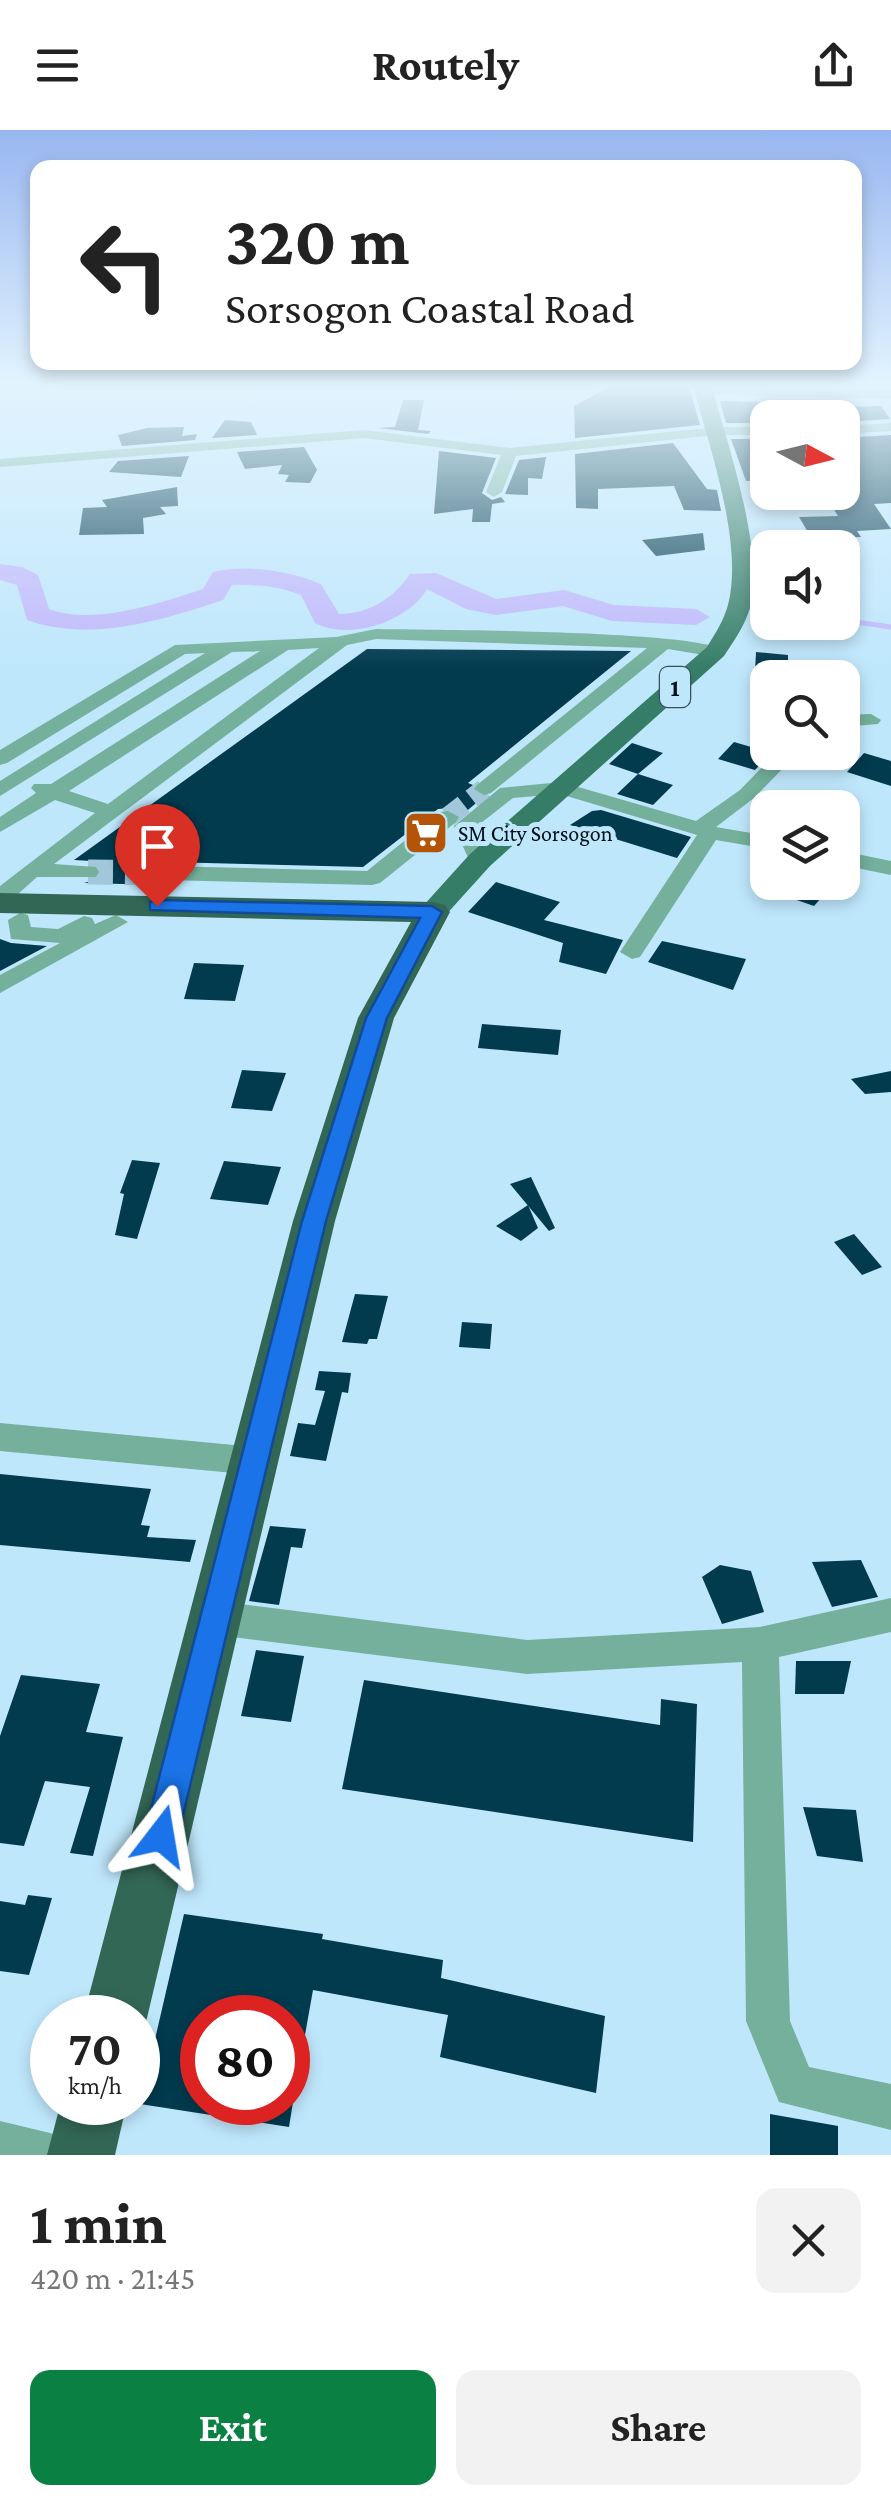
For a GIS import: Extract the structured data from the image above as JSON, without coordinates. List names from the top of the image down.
{
  "streets": {
    "highway": ["1"]
  },
  "places": {
    "supermarket": ["SM City Sorsogon"]
  },
  "north": "right",
  "page": {
    "header": "Routely",
    "turn": ["320 m", "Sorsogon Coastal Road"],
    "speed": "70 km/h",
    "limit": "80",
    "heading": ["1 min", "420 m · 21:45"],
    "buttons": ["Exit", "Share"]
  }
}
